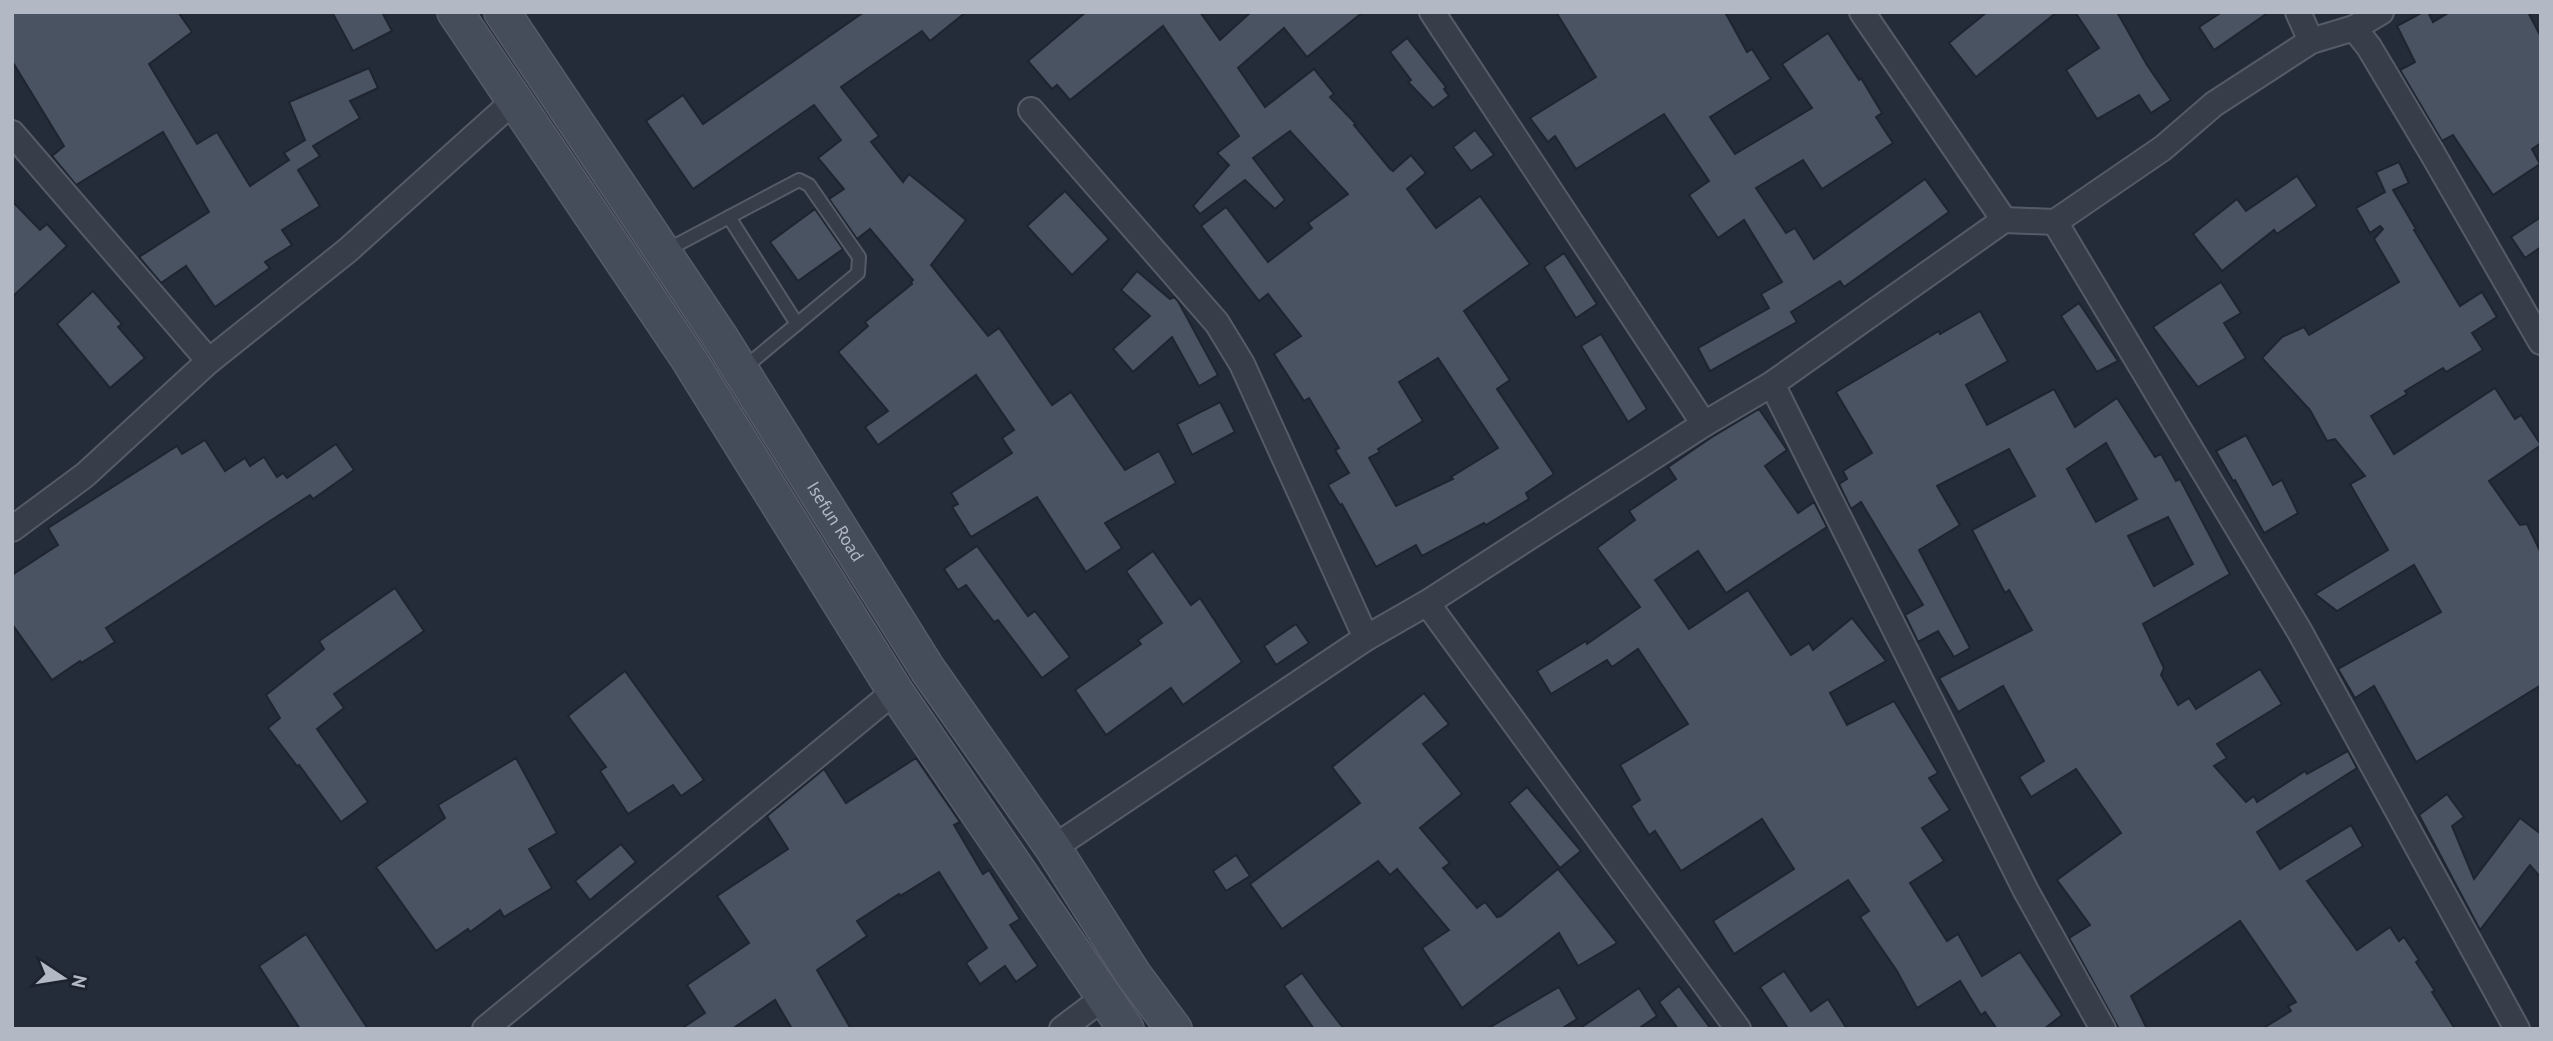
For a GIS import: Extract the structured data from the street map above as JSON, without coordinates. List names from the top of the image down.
{
  "streets": {
    "street": ["Isefun Road"]
  },
  "north": "right"
}
